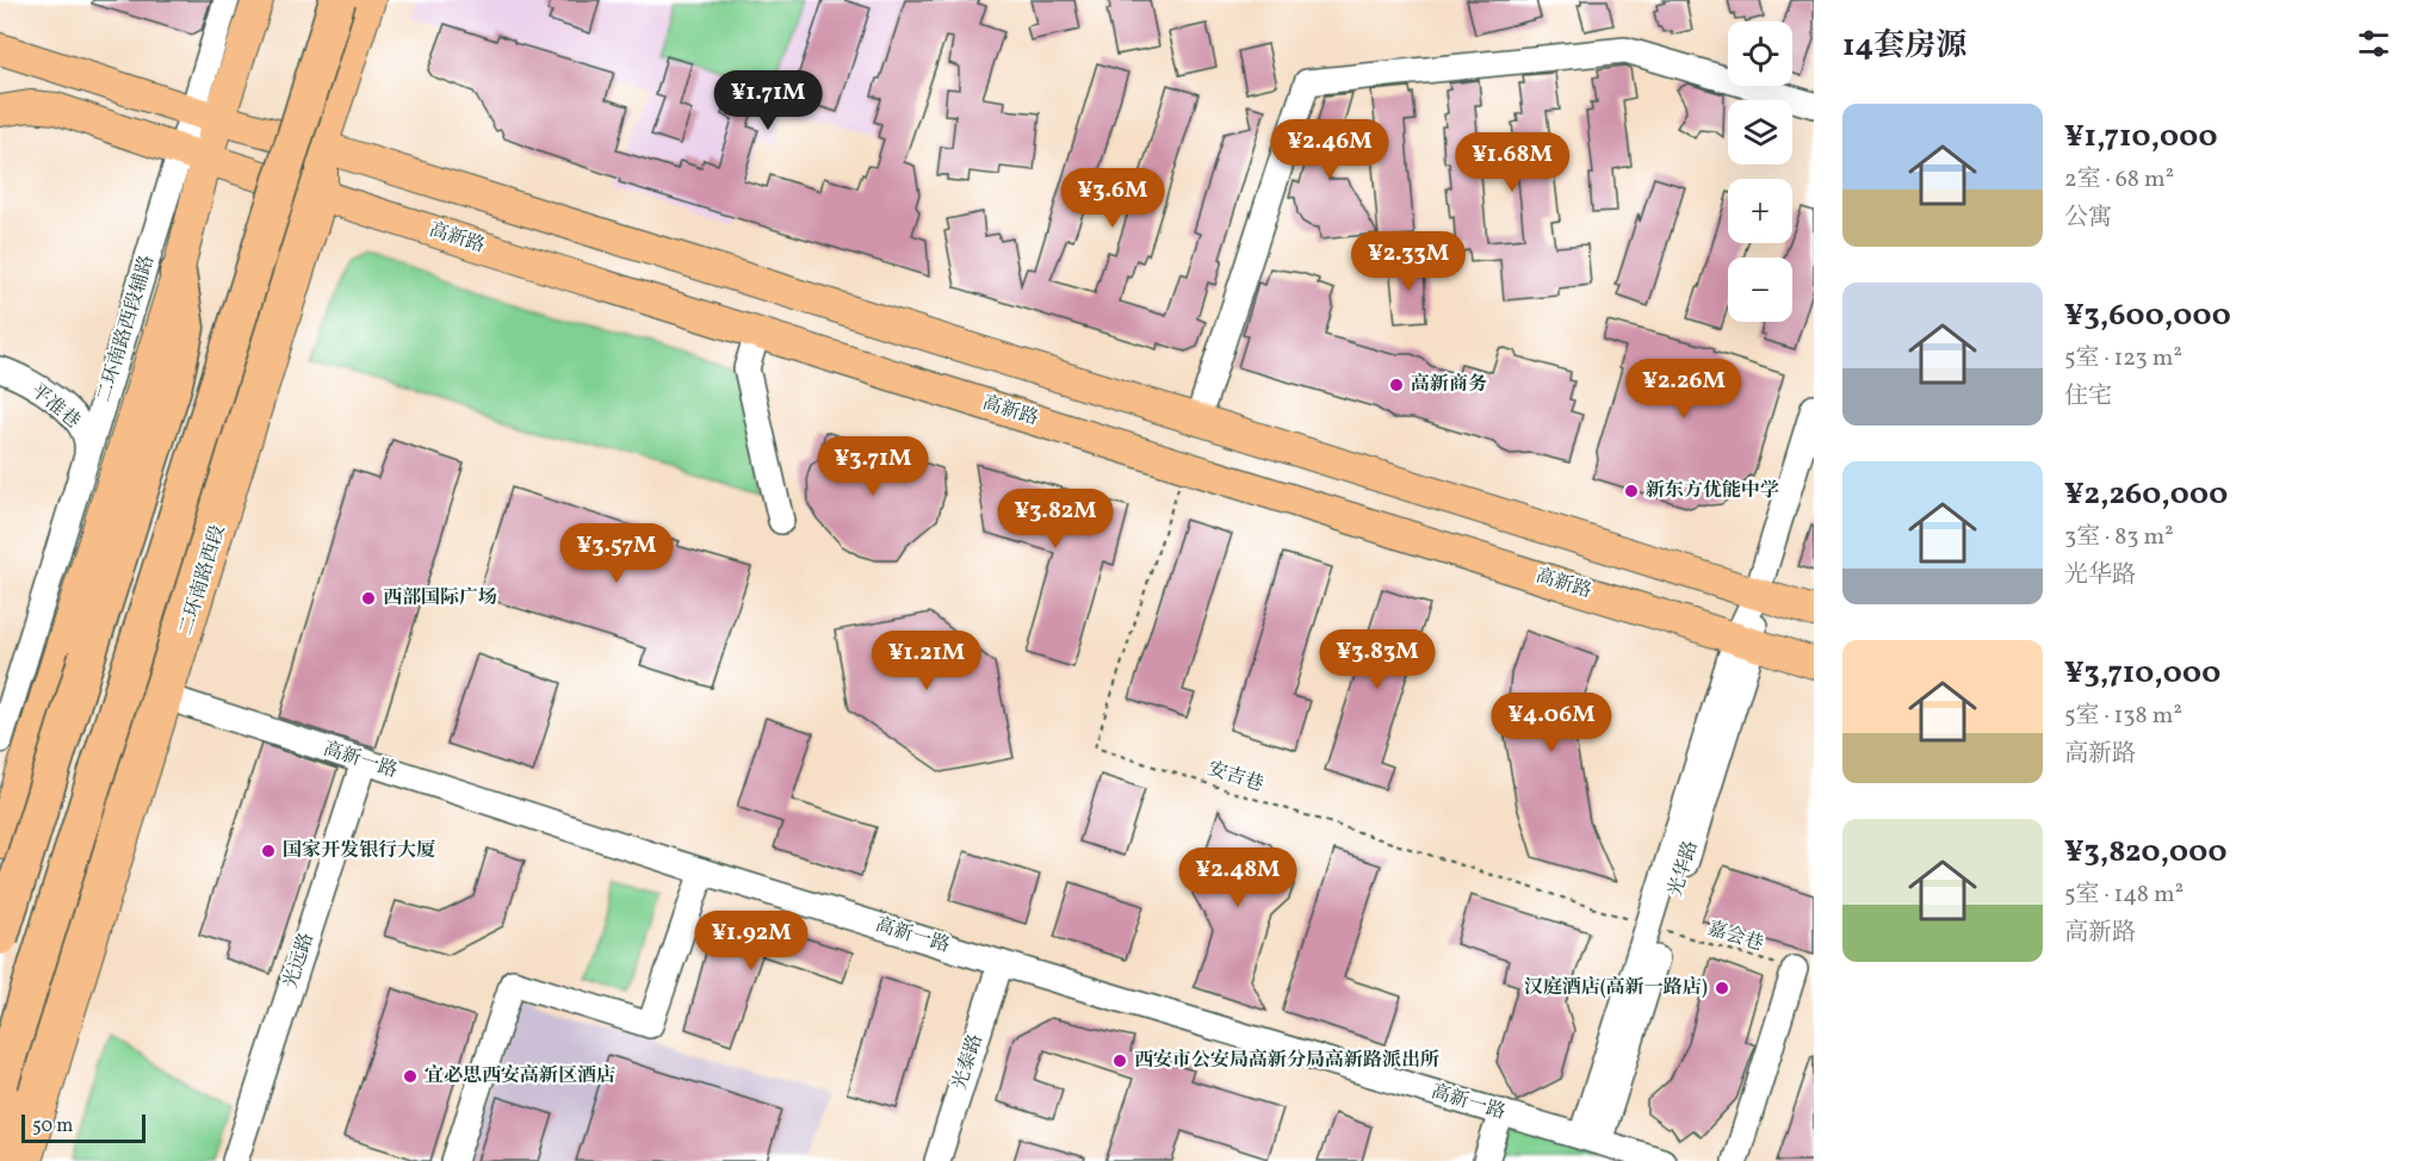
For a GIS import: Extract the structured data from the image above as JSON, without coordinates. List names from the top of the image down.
{
  "streets": {
    "main road": ["高新路", "二环南路西段"],
    "street": [
      "二环南路西段辅路",
      "平准巷",
      "高新一路",
      "光华路",
      "光远路",
      "光泰路"
    ],
    "path": ["安吉巷", "嘉会巷"]
  },
  "crossings": [
    ["高新路", "二环南路西段辅路"],
    ["高新路", "二环南路西段"],
    ["高新路", "安吉巷"],
    ["高新路", "光华路"],
    ["二环南路西段辅路", "平准巷"],
    ["二环南路西段", "高新一路"],
    ["高新一路", "光华路"],
    ["高新一路", "光远路"],
    ["高新一路", "光泰路"],
    ["安吉巷", "光华路"],
    ["安吉巷", "嘉会巷"],
    ["光华路", "嘉会巷"]
  ],
  "places": [
    "高新商务",
    "新东方优能中学",
    "西部国际广场",
    "国家开发银行大厦",
    "汉庭酒店(高新一路店)",
    "西安市公安局高新分局高新路派出所",
    "宜必思西安高新区酒店"
  ],
  "scale_bar": "50 m",
  "page": {
    "heading": "14套房源",
    "map_buttons": ["+", "−"],
    "price": [
      "¥1.71M",
      "¥2.46M",
      "¥1.68M",
      "¥3.6M",
      "¥2.33M",
      "¥2.26M",
      "¥3.71M",
      "¥3.82M",
      "¥3.57M",
      "¥3.83M",
      "¥1.21M",
      "¥4.06M",
      "¥2.48M",
      "¥1.92M"
    ],
    "list": [
      {
        "name": "¥1,710,000",
        "note": "2室 · 68 m² · 公寓"
      },
      {
        "name": "¥3,600,000",
        "note": "5室 · 123 m² · 住宅"
      },
      {
        "name": "¥2,260,000",
        "note": "3室 · 83 m² · 光华路"
      },
      {
        "name": "¥3,710,000",
        "note": "5室 · 138 m² · 高新路"
      },
      {
        "name": "¥3,820,000",
        "note": "5室 · 148 m² · 高新路"
      }
    ],
    "scale": "50 m"
  }
}
